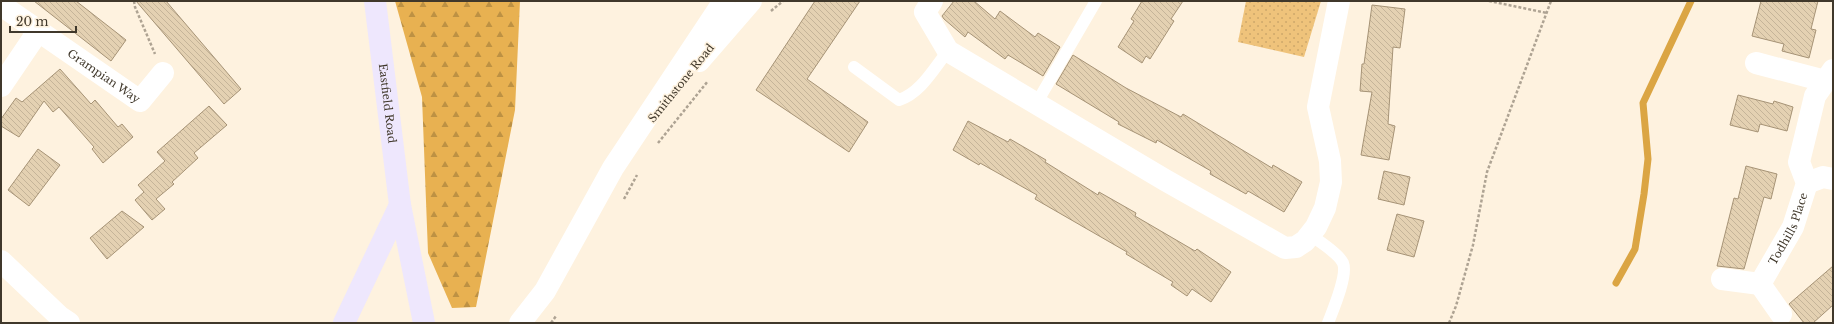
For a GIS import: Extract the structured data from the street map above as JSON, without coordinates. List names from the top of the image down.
{
  "streets": {
    "main road": ["Eastfield Road"],
    "street": ["Grampian Way", "Smithstone Road", "Todhills Place"]
  },
  "scale_bar": "20 m"
}
